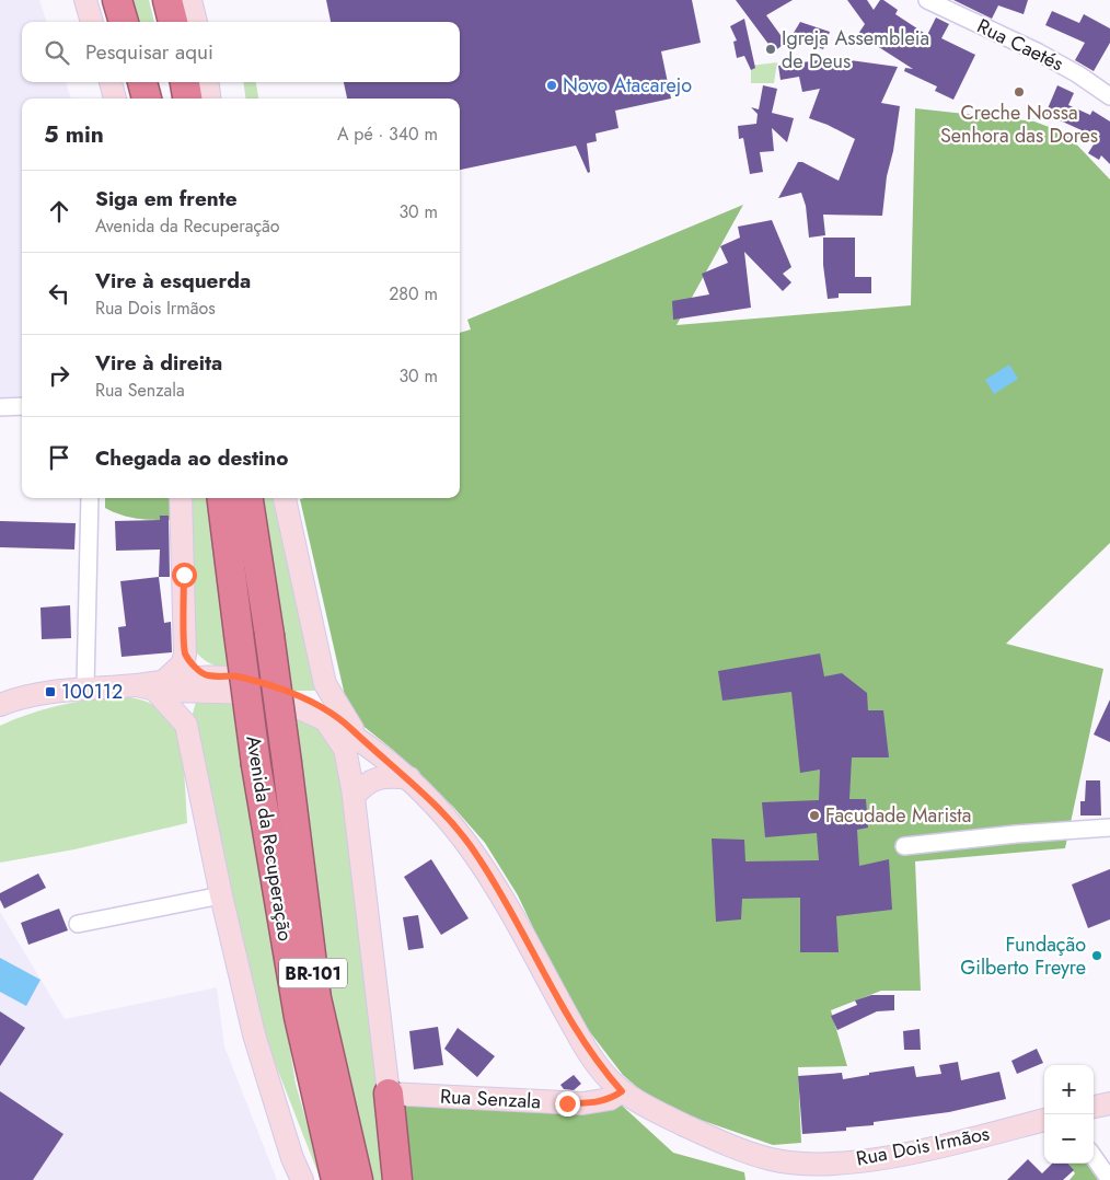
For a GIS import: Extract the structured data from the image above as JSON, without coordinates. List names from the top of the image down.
{
  "streets": {
    "highway": ["Avenida da Recuperação", "BR-101"],
    "main road": ["Rua Senzala", "Rua Dois Irmãos"],
    "street": ["Rua Caetés"]
  },
  "crossings": [
    ["Rua Senzala", "Rua Dois Irmãos"]
  ],
  "places": {
    "other": [
      "Igreja Assembleia de Deus",
      "Novo Atacarejo",
      "Creche Nossa Senhora das Dores",
      "Facudade Marista",
      "Fundação Gilberto Freyre"
    ],
    "transit": ["100112"]
  },
  "page": {
    "search": "Pesquisar aqui",
    "heading": ["5 min", "A pé · 340 m"],
    "list": [
      ["Siga em frente", "Avenida da Recuperação", "30 m"],
      ["Vire à esquerda", "Rua Dois Irmãos", "280 m"],
      ["Vire à direita", "Rua Senzala", "30 m"],
      "Chegada ao destino"
    ],
    "map_buttons": ["+", "−"]
  }
}
